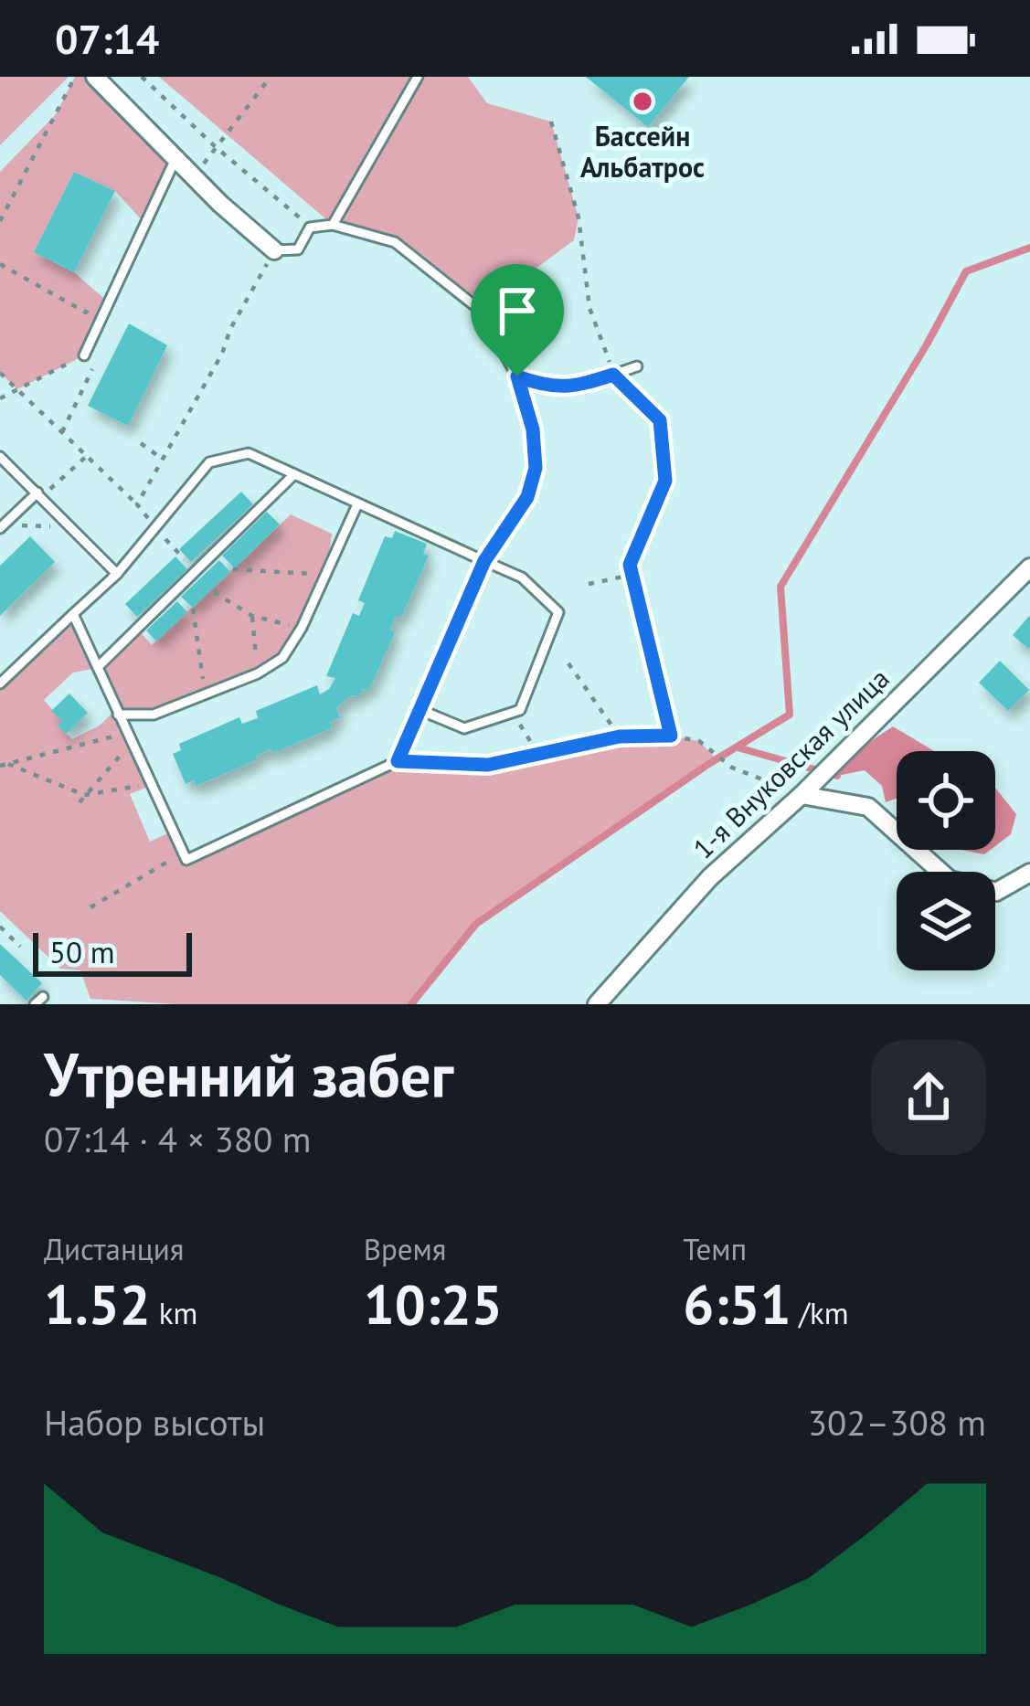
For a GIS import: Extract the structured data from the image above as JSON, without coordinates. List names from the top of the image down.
{
  "streets": {
    "street": ["1-я Внуковская улица"]
  },
  "places": ["Бассейн Альбатрос"],
  "scale_bar": "50 m",
  "page": {
    "status": "07:14",
    "scale": "50 m",
    "heading": ["Утренний забег", "07:14 · 4 × 380 m"],
    "stats": [
      ["Дистанция", "1.52 km"],
      ["Время", "10:25"],
      ["Темп", "6:51 /km"]
    ],
    "chart": ["Набор высоты", "302–308 m"]
  }
}
